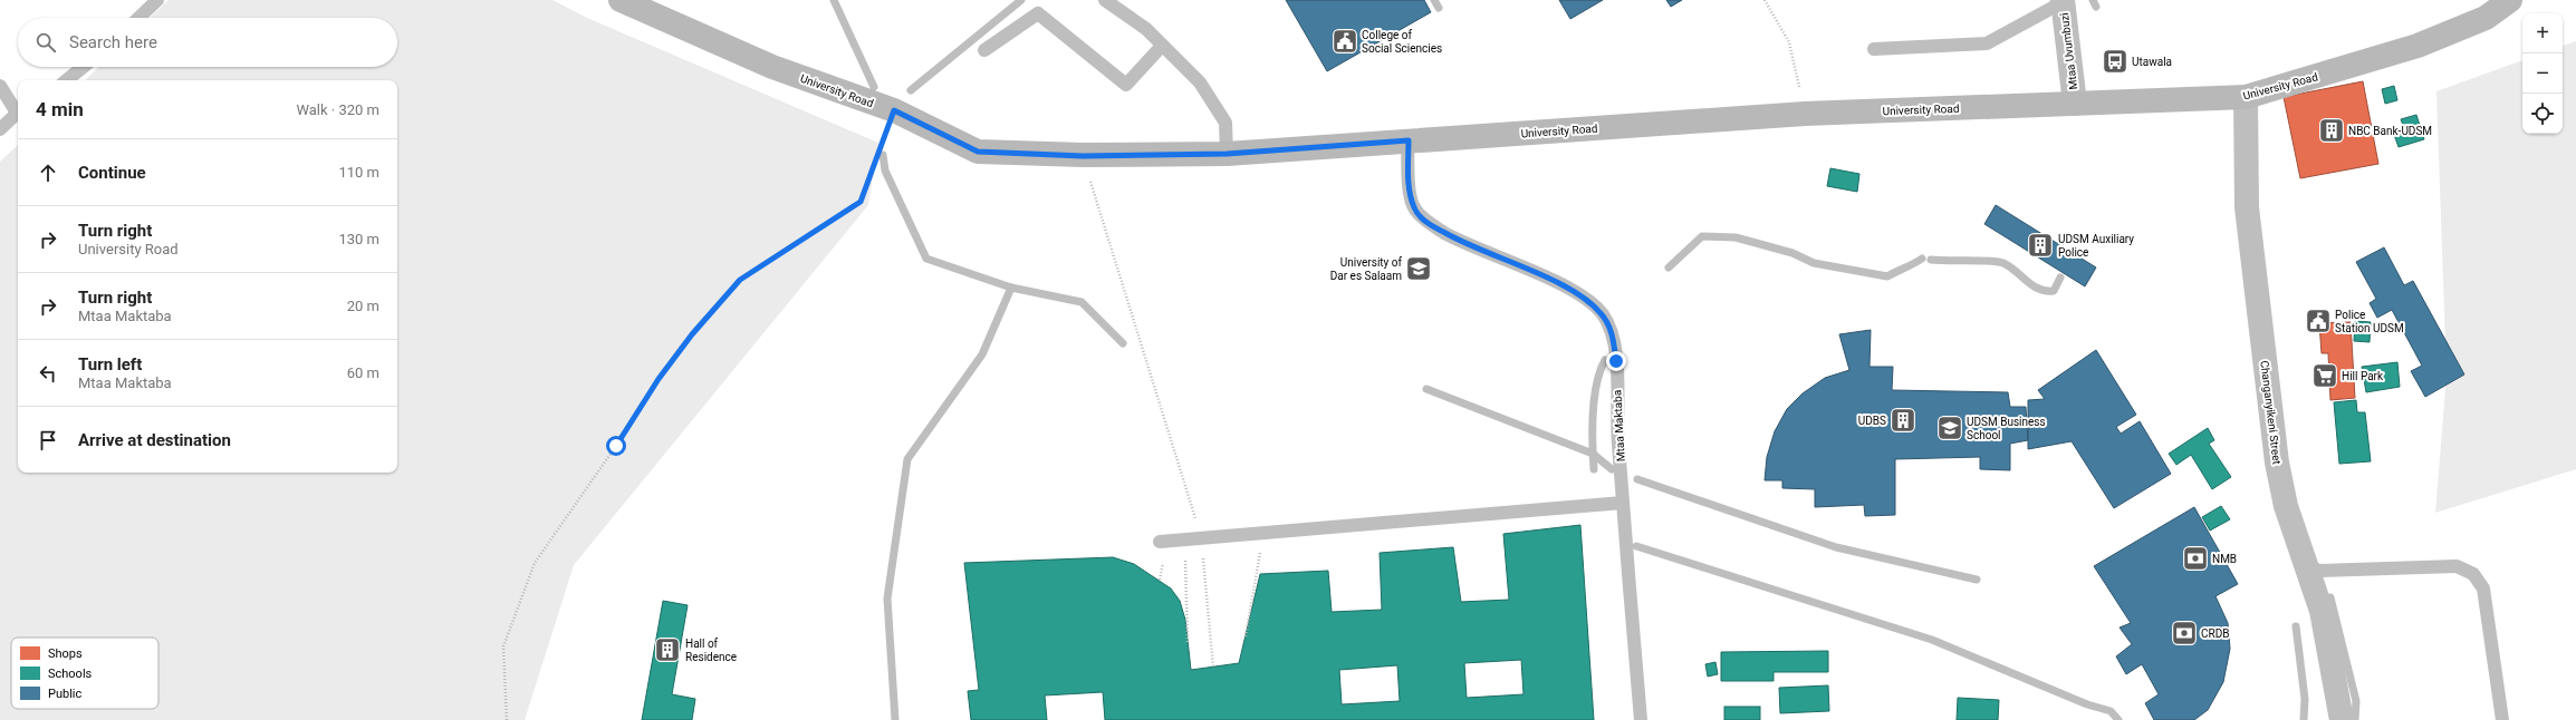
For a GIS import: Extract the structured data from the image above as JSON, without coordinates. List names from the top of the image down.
{
  "streets": {
    "street": ["Mtaa Uvumbuzi", "University Road", "Changanyikeni Street"],
    "lane": ["Mtaa Maktaba"]
  },
  "crossings": [
    ["Mtaa Uvumbuzi", "University Road"],
    ["University Road", "Changanyikeni Street"],
    ["University Road", "Mtaa Maktaba"]
  ],
  "places": {
    "public building": ["College of Social Sciencies", "Police Station UDSM"],
    "bus stop": ["Utawala"],
    "building": [
      "NBC Bank-UDSM",
      "UDSM Auxiliary Police",
      "UDBS",
      "Hall of Residence"
    ],
    "school or university": ["University of Dar es Salaam", "UDSM Business School"],
    "supermarket": ["Hill Park"],
    "bank": ["NMB", "CRDB"]
  },
  "legend": ["Shops", "Schools", "Public"],
  "page": {
    "map_buttons": ["+", "−"],
    "search": "Search here",
    "heading": ["4 min", "Walk · 320 m"],
    "list": [
      ["Continue", "110 m"],
      ["Turn right", "University Road", "130 m"],
      ["Turn right", "Mtaa Maktaba", "20 m"],
      ["Turn left", "Mtaa Maktaba", "60 m"],
      "Arrive at destination"
    ]
  }
}
